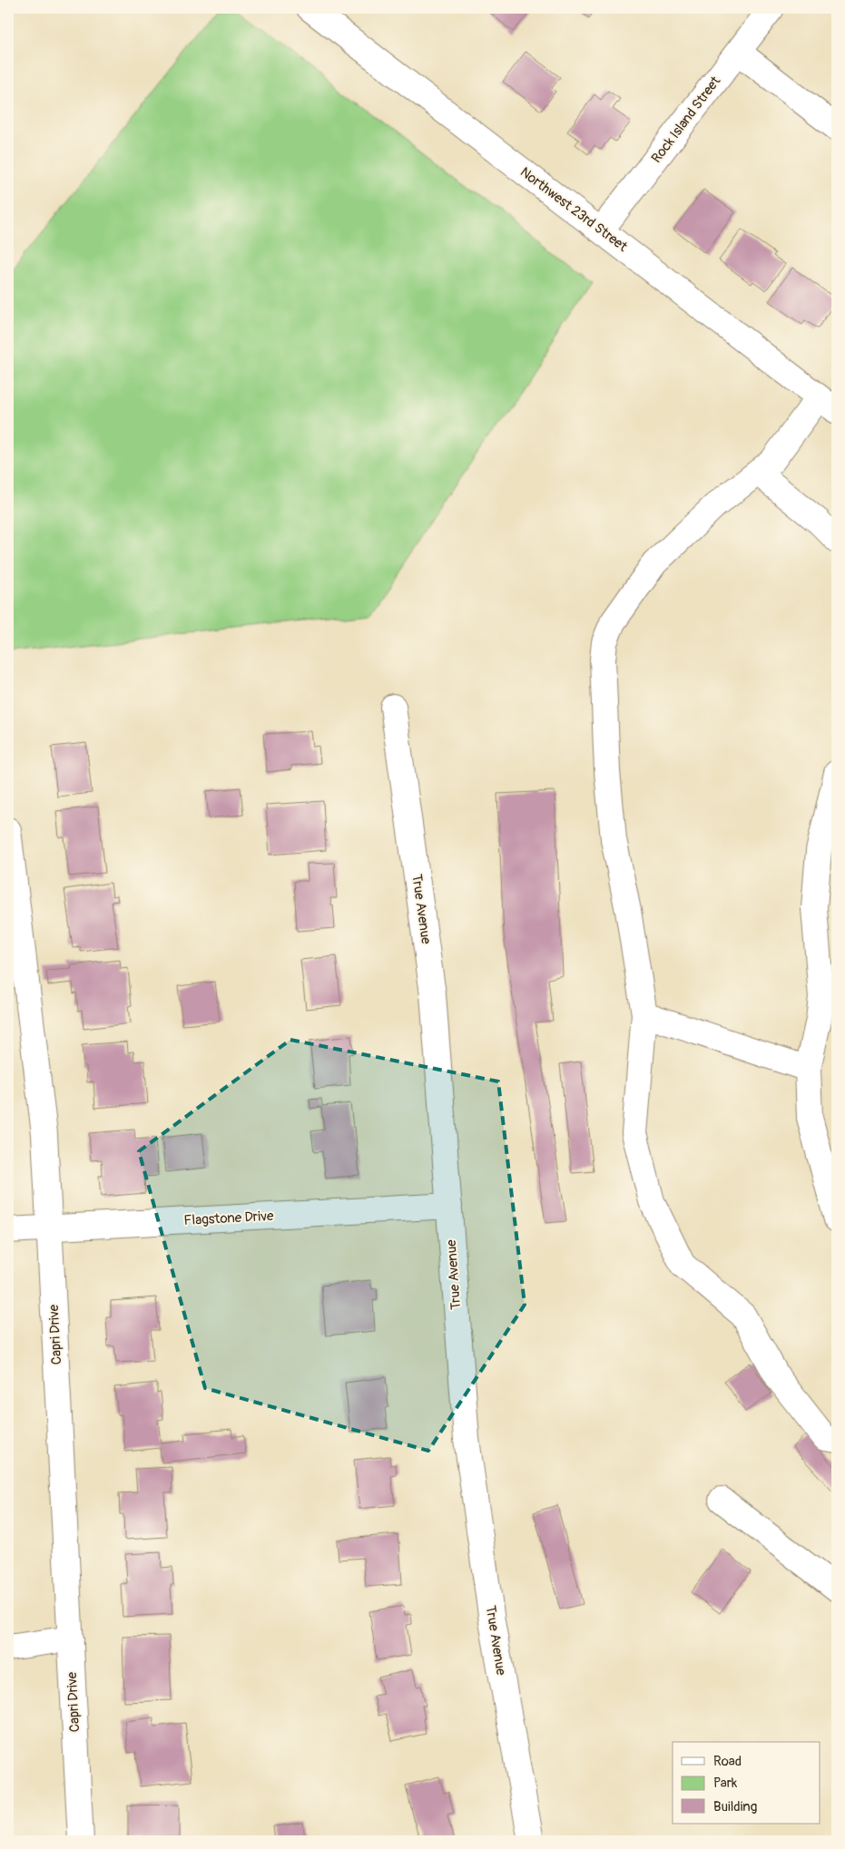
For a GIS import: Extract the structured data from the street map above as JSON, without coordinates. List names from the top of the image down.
{
  "streets": {
    "street": [
      "Rock Island Street",
      "Northwest 23rd Street",
      "True Avenue",
      "Flagstone Drive",
      "Capri Drive"
    ]
  },
  "crossings": [
    ["Rock Island Street", "Northwest 23rd Street"],
    ["True Avenue", "Flagstone Drive"],
    ["Flagstone Drive", "Capri Drive"]
  ],
  "legend": ["Road", "Park", "Building"]
}
